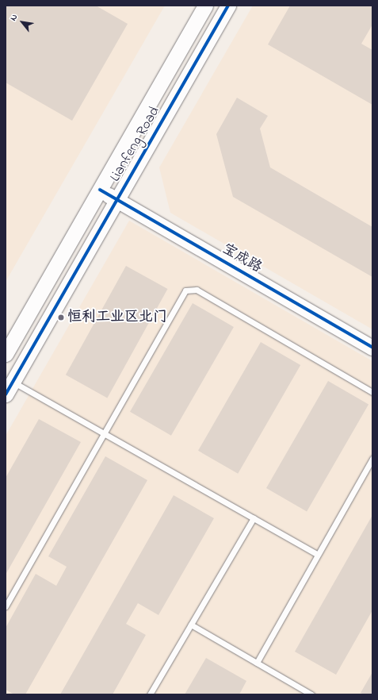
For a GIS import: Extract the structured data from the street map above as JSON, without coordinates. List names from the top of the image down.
{
  "streets": {
    "street": ["Lianfeng Road", "宝成路"]
  },
  "crossings": [
    ["Lianfeng Road", "宝成路"]
  ],
  "places": ["恒利工业区北门"],
  "north": "top left"
}
